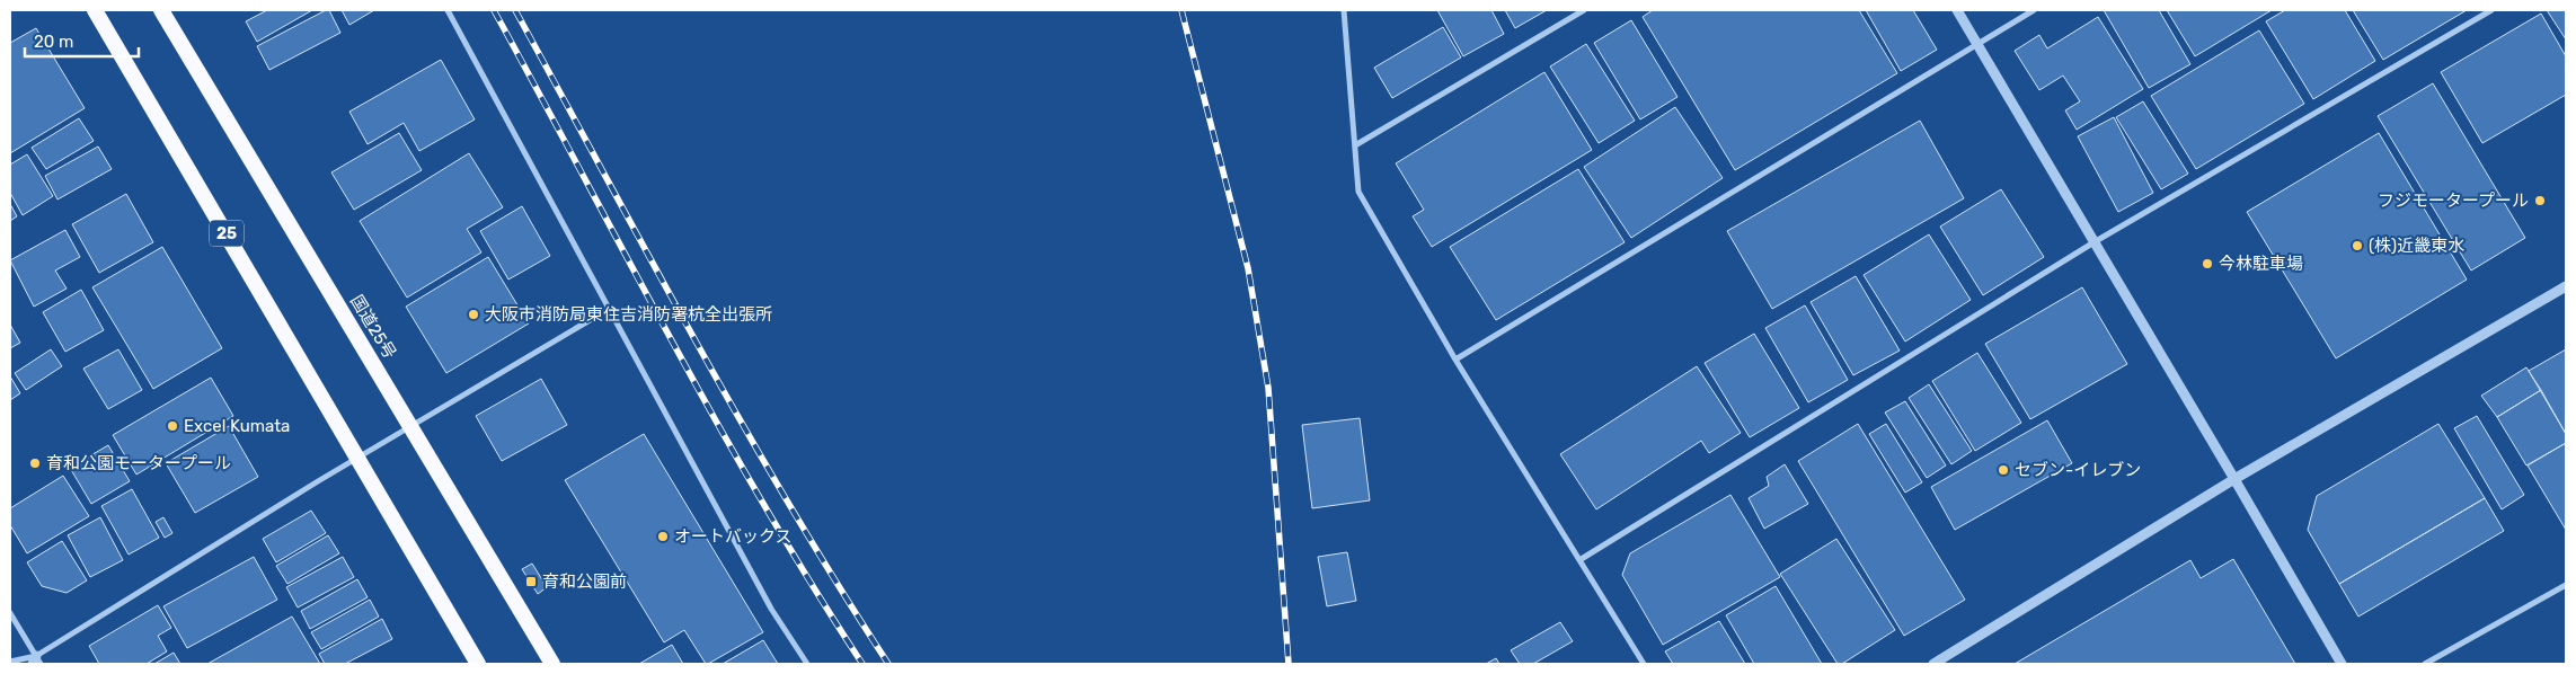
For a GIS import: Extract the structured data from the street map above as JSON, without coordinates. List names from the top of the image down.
{
  "streets": {
    "highway": ["25", "国道25号"]
  },
  "places": {
    "other": [
      "フジモータープール",
      "(株)近畿東水",
      "今林駐車場",
      "大阪市消防局東住吉消防署杭全出張所",
      "Excel Kumata",
      "育和公園モータープール",
      "セブン-イレブン",
      "オートバックス"
    ],
    "transit": ["育和公園前"]
  },
  "scale_bar": "20 m"
}
